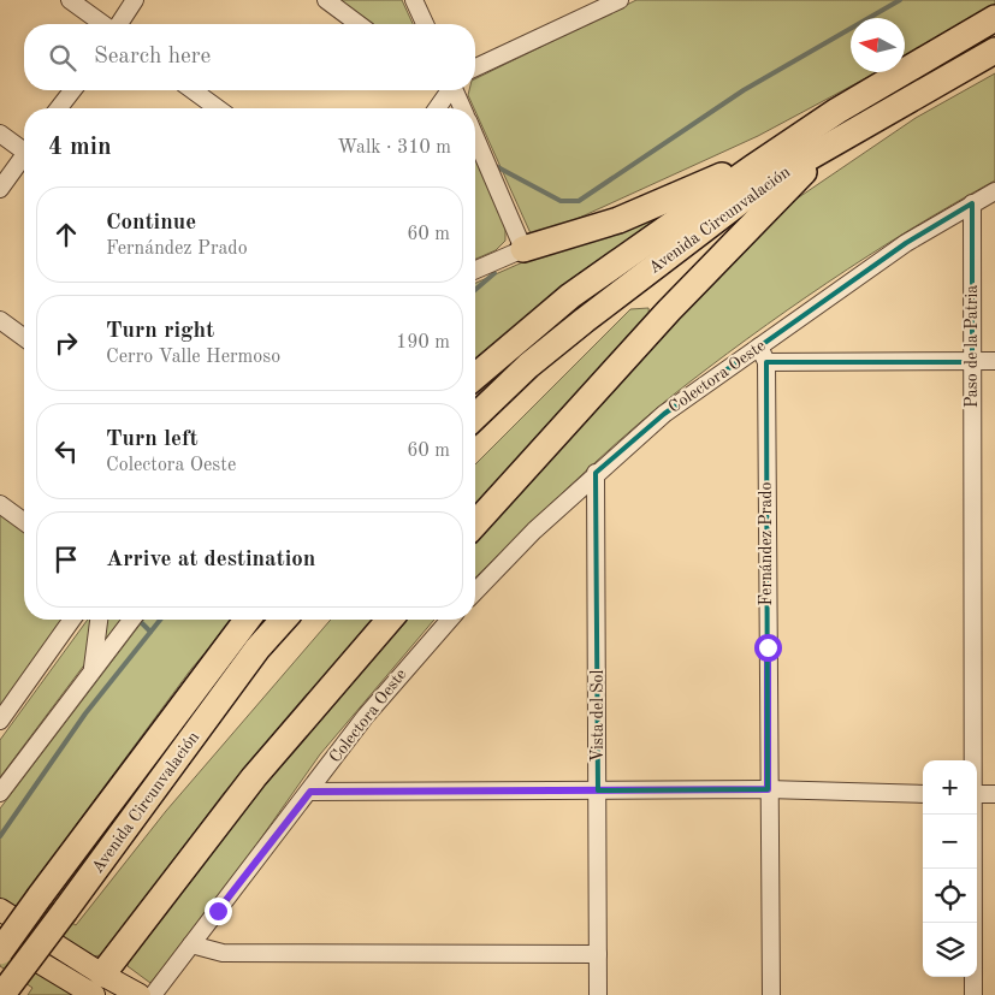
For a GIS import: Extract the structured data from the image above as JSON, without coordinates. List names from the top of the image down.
{
  "streets": {
    "highway": ["Avenida Circunvalación"],
    "street": [
      "Paso de la Patria",
      "Colectora Oeste",
      "Fernández Prado",
      "Vista del Sol"
    ]
  },
  "crossings": [
    ["Paso de la Patria", "Colectora Oeste"],
    ["Colectora Oeste", "Fernández Prado"],
    ["Colectora Oeste", "Vista del Sol"]
  ],
  "north": "left",
  "page": {
    "search": "Search here",
    "heading": ["4 min", "Walk · 310 m"],
    "list": [
      ["Continue", "Fernández Prado", "60 m"],
      ["Turn right", "Cerro Valle Hermoso", "190 m"],
      ["Turn left", "Colectora Oeste", "60 m"],
      "Arrive at destination"
    ],
    "map_buttons": ["+", "−"]
  }
}
